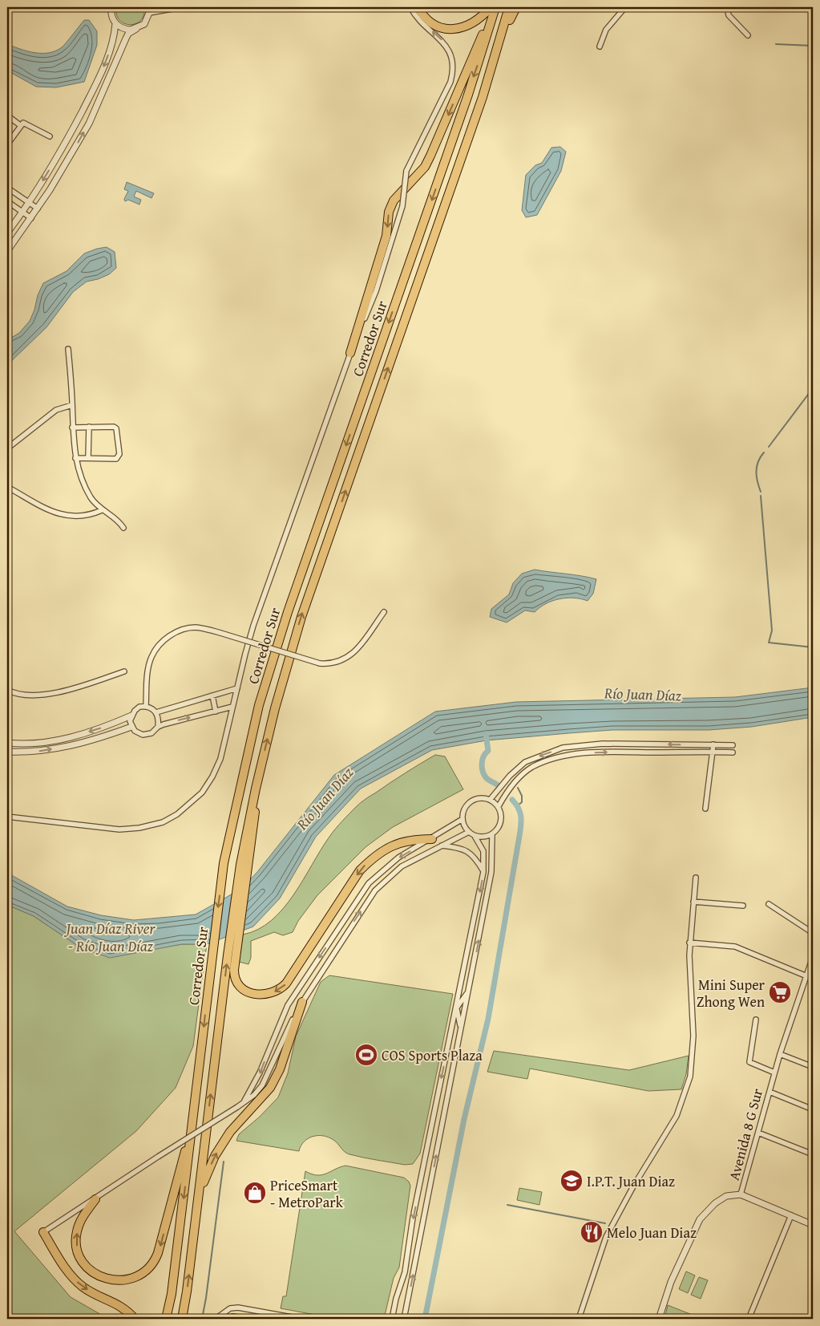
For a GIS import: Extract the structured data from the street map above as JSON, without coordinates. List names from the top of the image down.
{
  "streets": {
    "highway": ["Corredor Sur"],
    "street": ["Avenida 8 G Sur"]
  },
  "water": ["Río Juan Díaz", "Juan Díaz River - Río Juan Díaz"],
  "places": {
    "supermarket": ["Mini Super Zhong Wen"],
    "sports": ["COS Sports Plaza"],
    "school or university": ["I.P.T. Juan Diaz"],
    "shop": ["PriceSmart - MetroPark"],
    "restaurant": ["Melo Juan Diaz"]
  }
}
